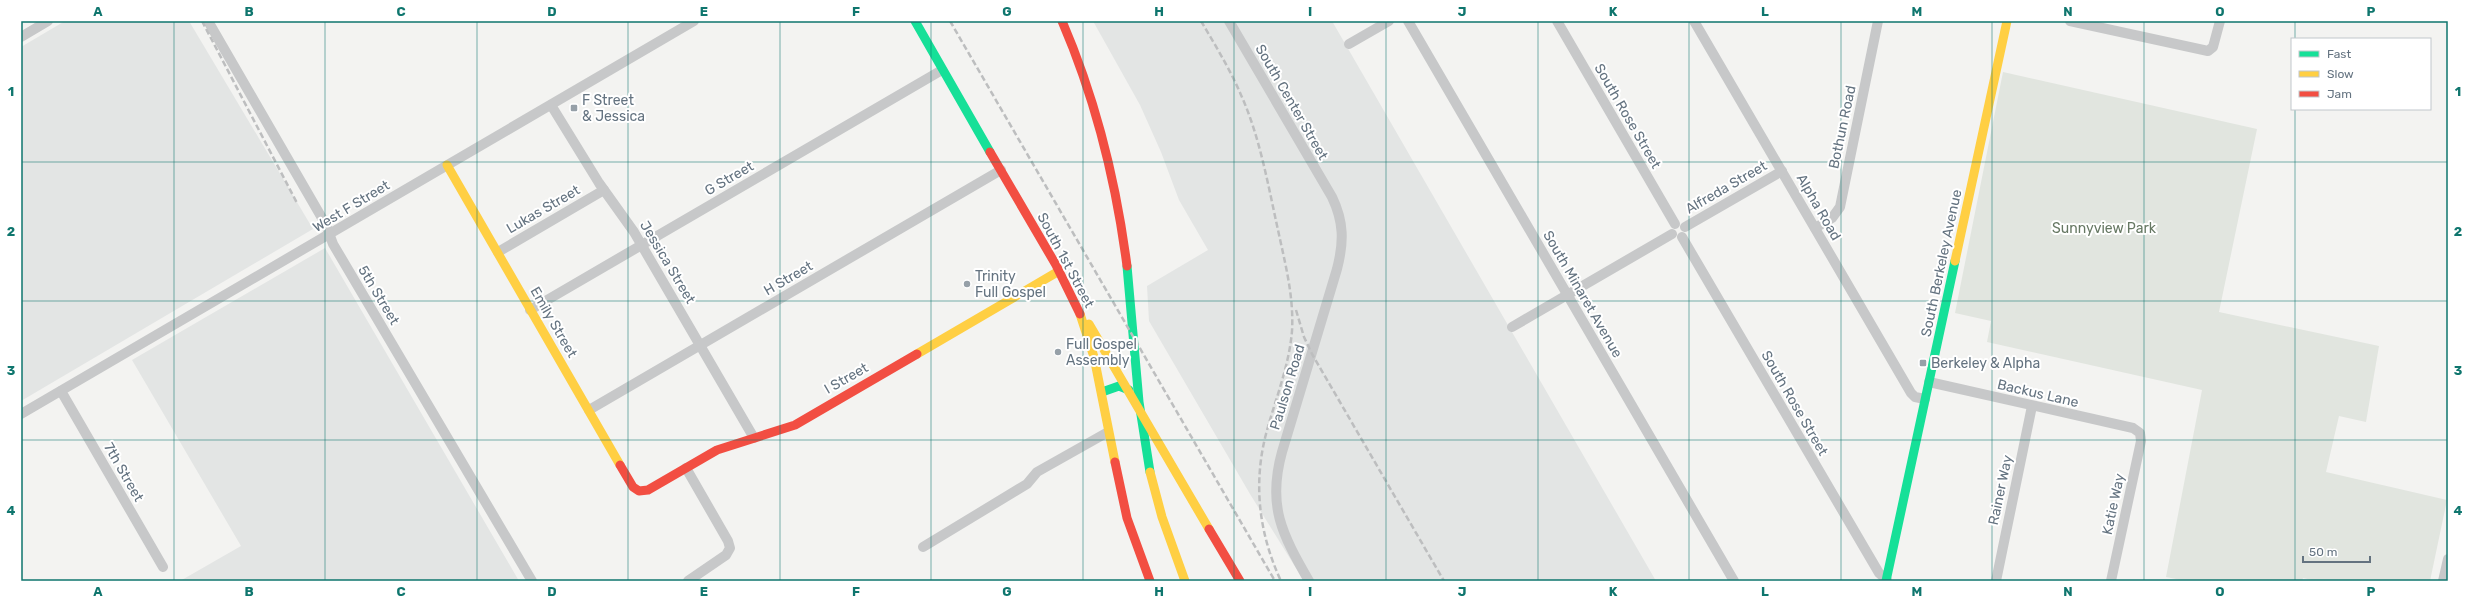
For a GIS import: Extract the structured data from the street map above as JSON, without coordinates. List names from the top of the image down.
{
  "streets": {
    "street": [
      "South Center Street",
      "South Rose Street",
      "Bothun Road",
      "G Street",
      "Alfreda Street",
      "West F Street",
      "Alpha Road",
      "Lukas Street",
      "South 1st Street",
      "Jessica Street",
      "South Berkeley Avenue",
      "H Street",
      "South Minaret Avenue",
      "5th Street",
      "Emily Street",
      "I Street",
      "Paulson Road",
      "Backus Lane",
      "7th Street",
      "Rainer Way",
      "Katie Way"
    ]
  },
  "crossings": [
    ["South Center Street", "Paulson Road"],
    ["South Rose Street", "Alfreda Street"],
    ["South Rose Street", "South Berkeley Avenue"],
    ["Bothun Road", "Alpha Road"],
    ["G Street", "South 1st Street"],
    ["G Street", "Jessica Street"],
    ["G Street", "Emily Street"],
    ["Alfreda Street", "Alpha Road"],
    ["West F Street", "Jessica Street"],
    ["West F Street", "5th Street"],
    ["West F Street", "Emily Street"],
    ["West F Street", "7th Street"],
    ["Alpha Road", "South Berkeley Avenue"],
    ["Lukas Street", "Jessica Street"],
    ["Lukas Street", "Emily Street"],
    ["South 1st Street", "H Street"],
    ["South 1st Street", "I Street"],
    ["Jessica Street", "H Street"],
    ["Jessica Street", "I Street"],
    ["South Berkeley Avenue", "Backus Lane"],
    ["H Street", "Emily Street"],
    ["Emily Street", "I Street"],
    ["Backus Lane", "Rainer Way"],
    ["Backus Lane", "Katie Way"]
  ],
  "parks": ["Sunnyview Park"],
  "places": {
    "transit": ["F Street & Jessica", "Berkeley & Alpha"],
    "other": ["Trinity Full Gospel", "Full Gospel Assembly"]
  },
  "legend": ["Fast", "Slow", "Jam"],
  "scale_bar": "50 m",
  "grid": {
    "columns": [
      "A",
      "B",
      "C",
      "D",
      "E",
      "F",
      "G",
      "H",
      "I",
      "J",
      "K",
      "L",
      "M",
      "N",
      "O",
      "P"
    ],
    "rows": [
      "1",
      "2",
      "3",
      "4"
    ]
  }
}
